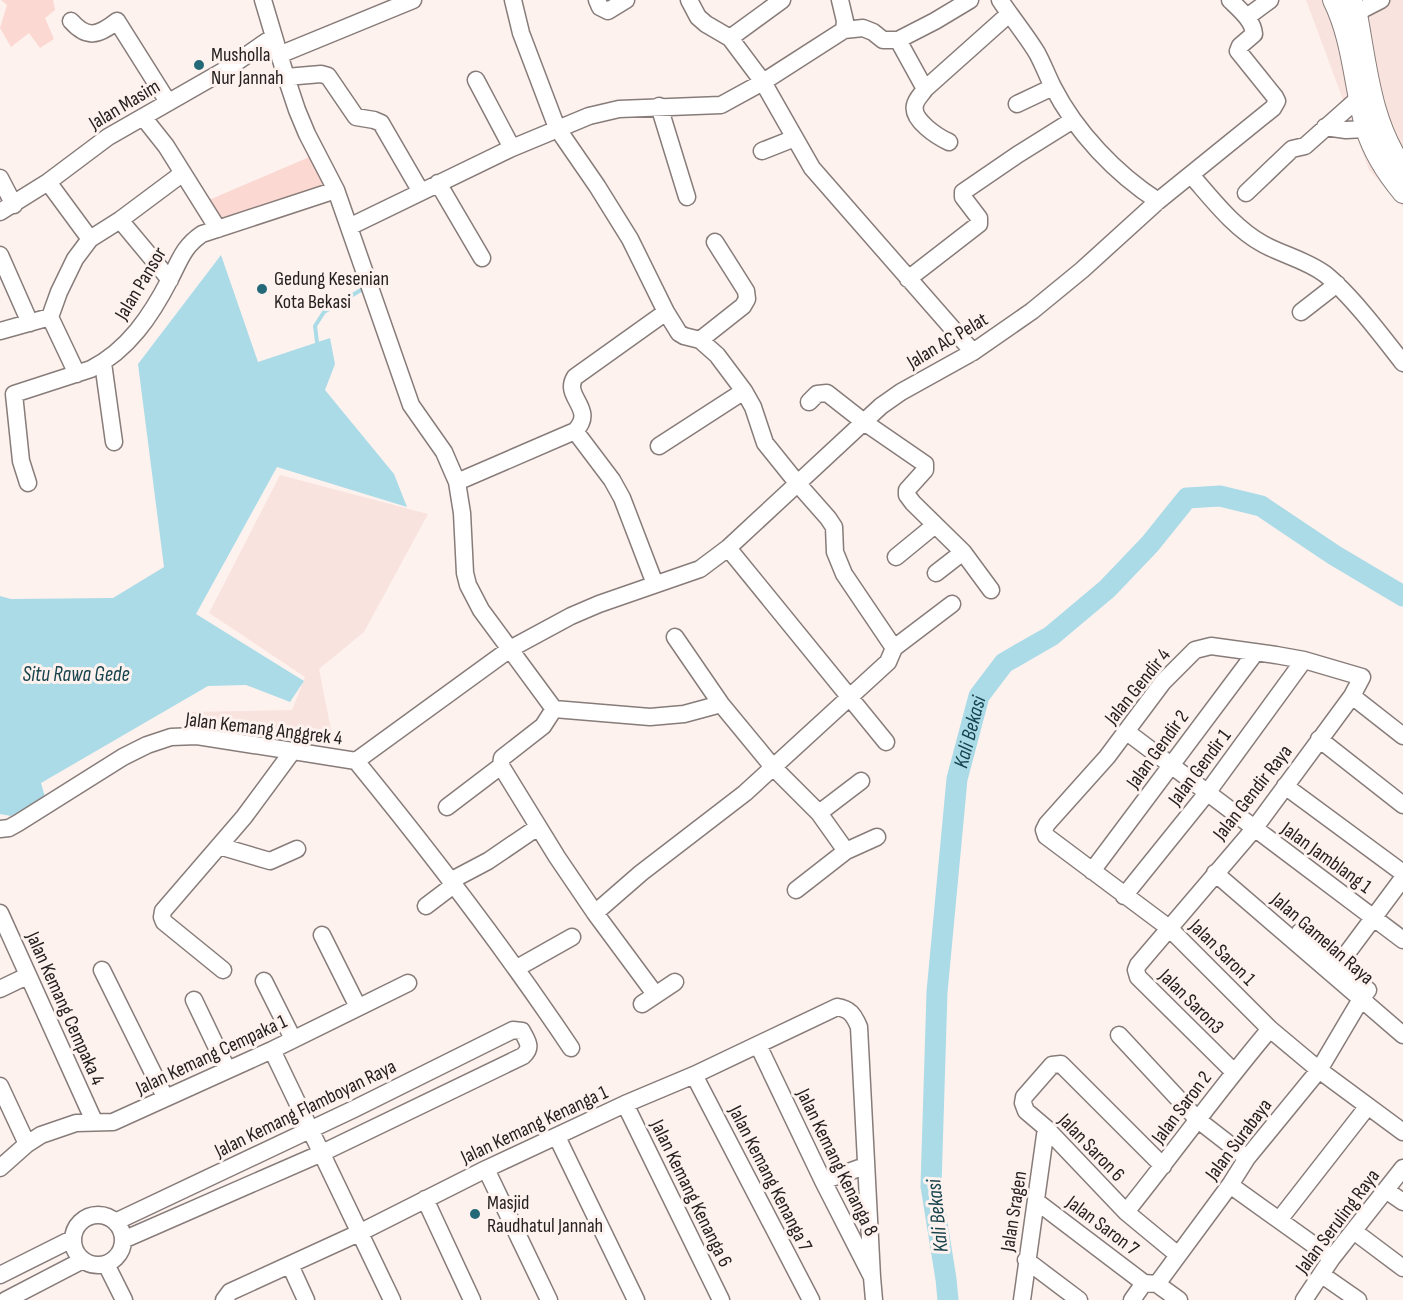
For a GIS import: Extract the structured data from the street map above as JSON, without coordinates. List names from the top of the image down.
{
  "streets": {
    "street": [
      "Jalan Masim",
      "Jalan Pansor",
      "Jalan AC Pelat",
      "Jalan Gendir 4",
      "Jalan Kemang Anggrek 4",
      "Jalan Gendir 2",
      "Jalan Gendir 1",
      "Jalan Gendir Raya",
      "Jalan Jamblang 1",
      "Jalan Gamelan Raya",
      "Jalan Saron 1",
      "Jalan Saron3",
      "Jalan Kemang Cempaka 4",
      "Jalan Kemang Cempaka 1",
      "Jalan Saron 2",
      "Jalan Kemang Flamboyan Raya",
      "Jalan Kemang Kenanga 1",
      "Jalan Surabaya",
      "Jalan Saron 6",
      "Jalan Kemang Kenanga 8",
      "Jalan Kemang Kenanga 7",
      "Jalan Kemang Kenanga 6",
      "Jalan Sragen",
      "Jalan Seruling Raya",
      "Jalan Saron 7"
    ]
  },
  "crossings": [
    ["Jalan AC Pelat", "Jalan Kemang Anggrek 4"],
    ["Jalan Gendir 4", "Jalan Gendir 2"],
    ["Jalan Gendir 4", "Jalan Gendir 1"],
    ["Jalan Gendir 4", "Jalan Gendir Raya"],
    ["Jalan Gendir 4", "Jalan Jamblang 1"],
    ["Jalan Gendir 4", "Jalan Saron 1"],
    ["Jalan Gendir 2", "Jalan Jamblang 1"],
    ["Jalan Gendir 2", "Jalan Saron 1"],
    ["Jalan Gendir 1", "Jalan Jamblang 1"],
    ["Jalan Gendir 1", "Jalan Saron 1"],
    ["Jalan Gendir Raya", "Jalan Jamblang 1"],
    ["Jalan Gendir Raya", "Jalan Gamelan Raya"],
    ["Jalan Gendir Raya", "Jalan Saron 1"],
    ["Jalan Gendir Raya", "Jalan Saron3"],
    ["Jalan Gamelan Raya", "Jalan Surabaya"],
    ["Jalan Saron 1", "Jalan Saron3"],
    ["Jalan Saron 1", "Jalan Saron 2"],
    ["Jalan Saron 1", "Jalan Surabaya"],
    ["Jalan Saron3", "Jalan Saron 2"],
    ["Jalan Kemang Cempaka 4", "Jalan Kemang Cempaka 1"],
    ["Jalan Saron 2", "Jalan Saron 6"],
    ["Jalan Kemang Kenanga 1", "Jalan Kemang Kenanga 8"],
    ["Jalan Kemang Kenanga 1", "Jalan Kemang Kenanga 7"],
    ["Jalan Kemang Kenanga 1", "Jalan Kemang Kenanga 6"],
    ["Jalan Surabaya", "Jalan Saron 6"],
    ["Jalan Surabaya", "Jalan Saron 7"],
    ["Jalan Saron 6", "Jalan Sragen"],
    ["Jalan Sragen", "Jalan Saron 7"]
  ],
  "water": ["Situ Rawa Gede", "Kali Bekasi"],
  "places": ["Musholla Nur Jannah", "Gedung Kesenian Kota Bekasi", "Masjid Raudhatul Jannah"]
}
